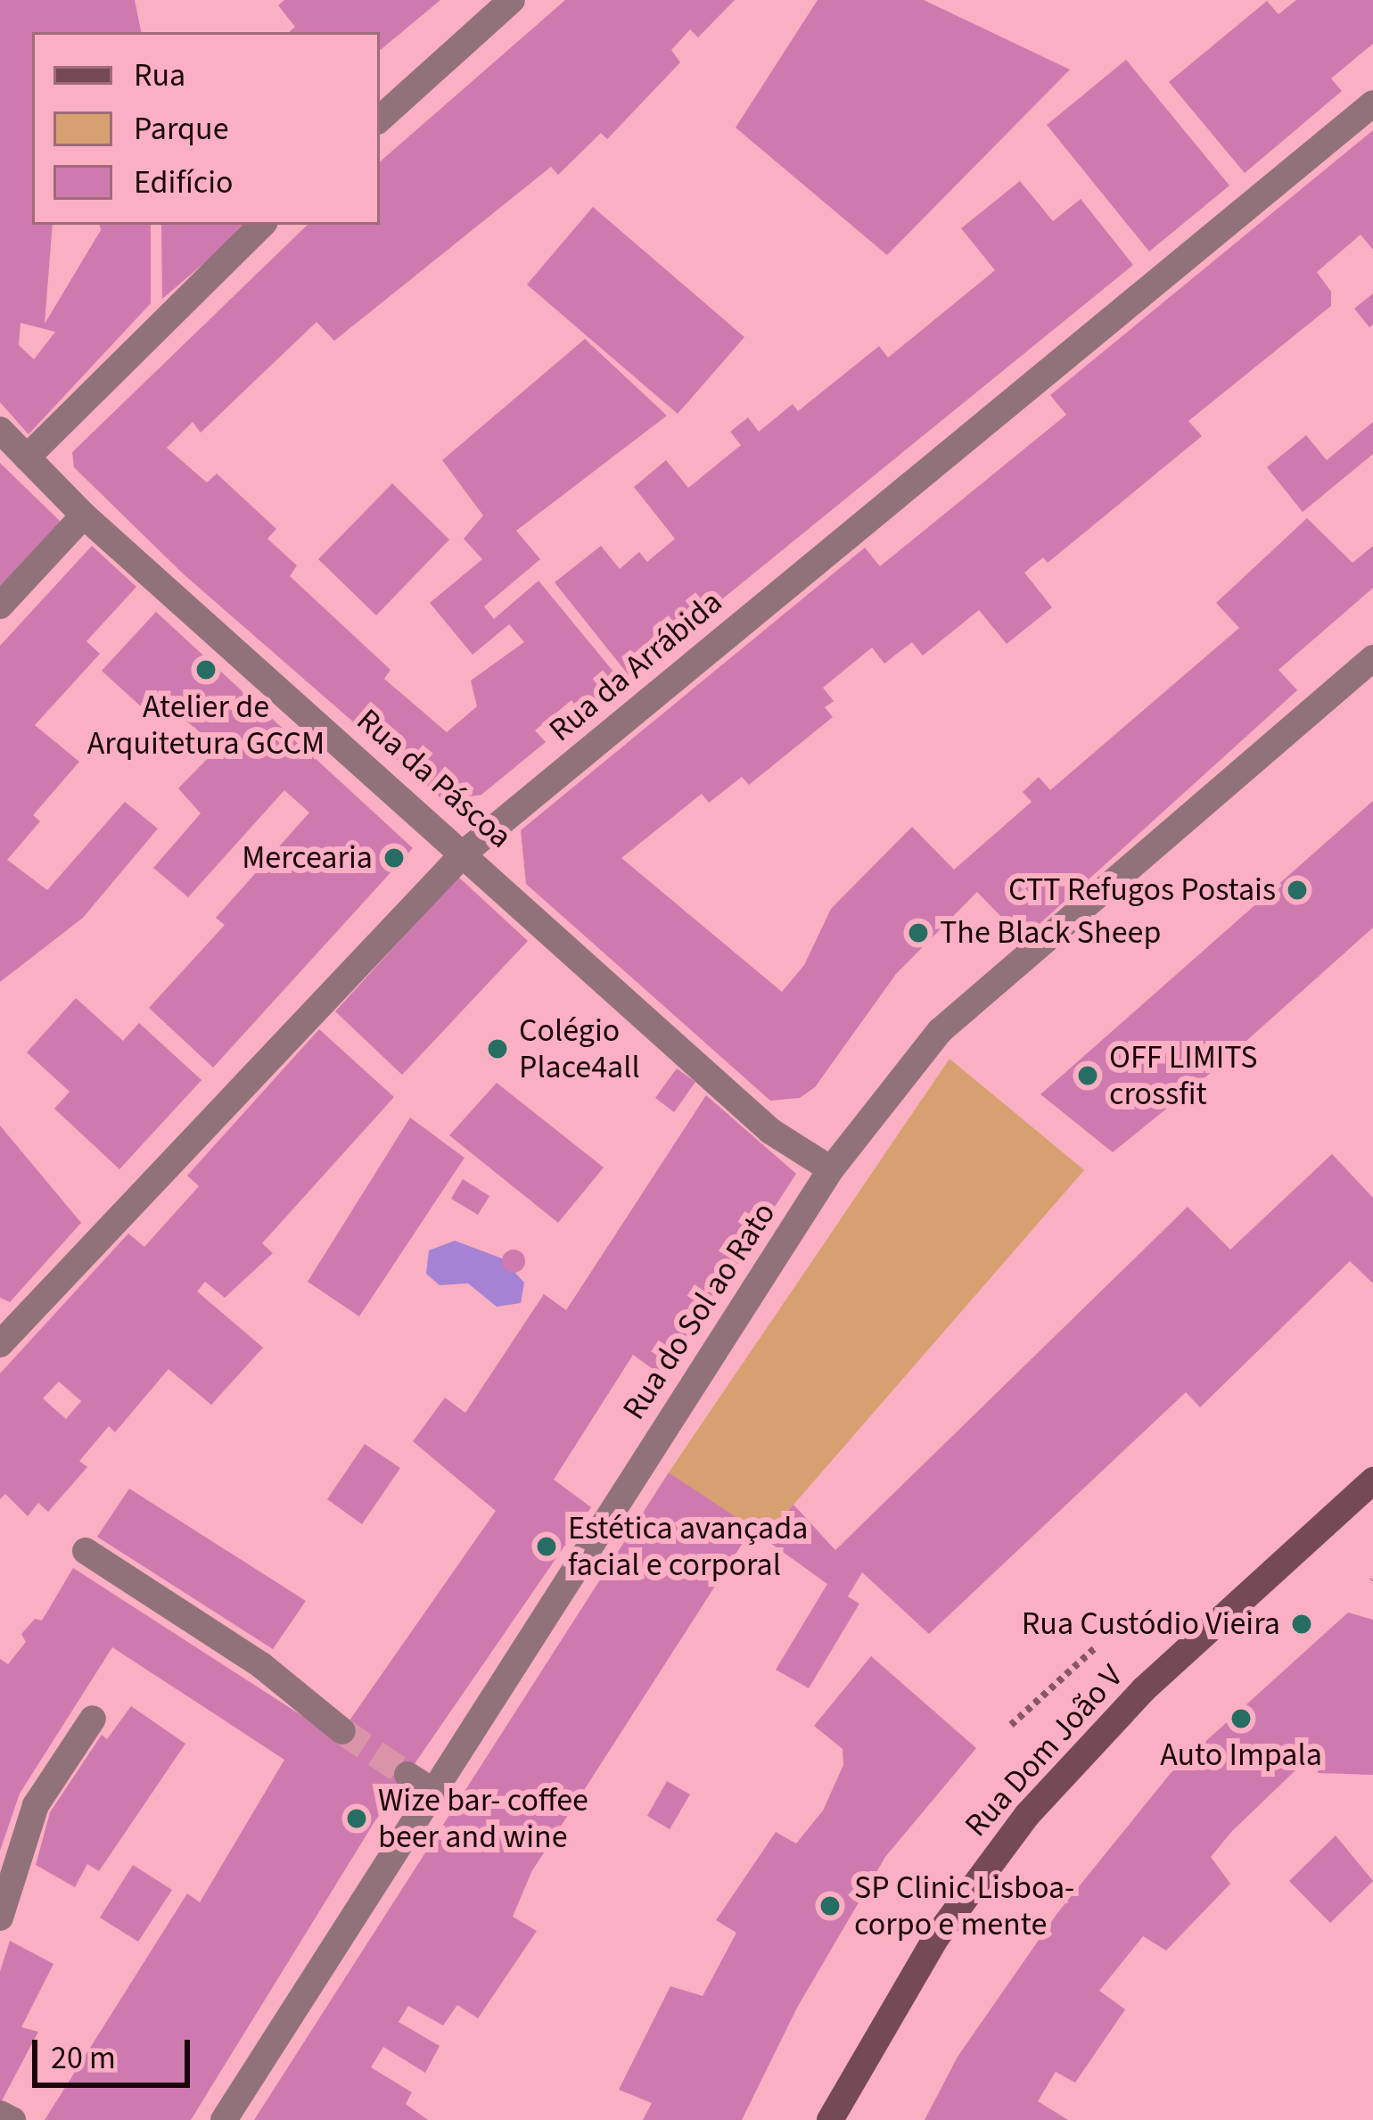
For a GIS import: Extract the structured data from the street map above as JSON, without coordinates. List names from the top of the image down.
{
  "streets": {
    "main road": ["Rua Dom João V"],
    "street": ["Rua da Arrábida", "Rua da Páscoa", "Rua do Sol ao Rato"]
  },
  "crossings": [
    ["Rua da Arrábida", "Rua da Páscoa"],
    ["Rua da Páscoa", "Rua do Sol ao Rato"]
  ],
  "places": [
    "Atelier de Arquitetura GCCM",
    "Mercearia",
    "CTT Refugos Postais",
    "The Black Sheep",
    "Colégio Place4all",
    "OFF LIMITS crossfit",
    "Estética avançada facial e corporal",
    "Rua Custódio Vieira",
    "Auto Impala",
    "Wize bar- coffee beer and wine",
    "SP Clinic Lisboa- corpo e mente"
  ],
  "legend": ["Rua", "Parque", "Edifício"],
  "scale_bar": "20 m"
}
